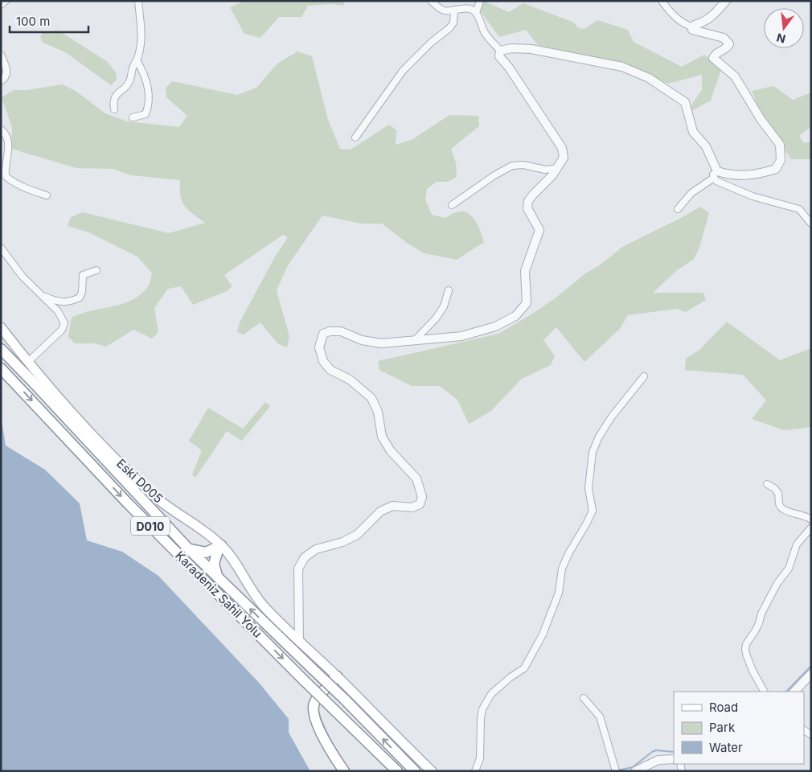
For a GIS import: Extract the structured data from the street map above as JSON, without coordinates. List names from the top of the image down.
{
  "streets": {
    "highway": ["D010", "Karadeniz Sahil Yolu"],
    "main road": ["Eski D005"]
  },
  "crossings": [
    ["D010", "Karadeniz Sahil Yolu"]
  ],
  "legend": ["Road", "Park", "Water"],
  "scale_bar": "100 m",
  "north": "bottom"
}
